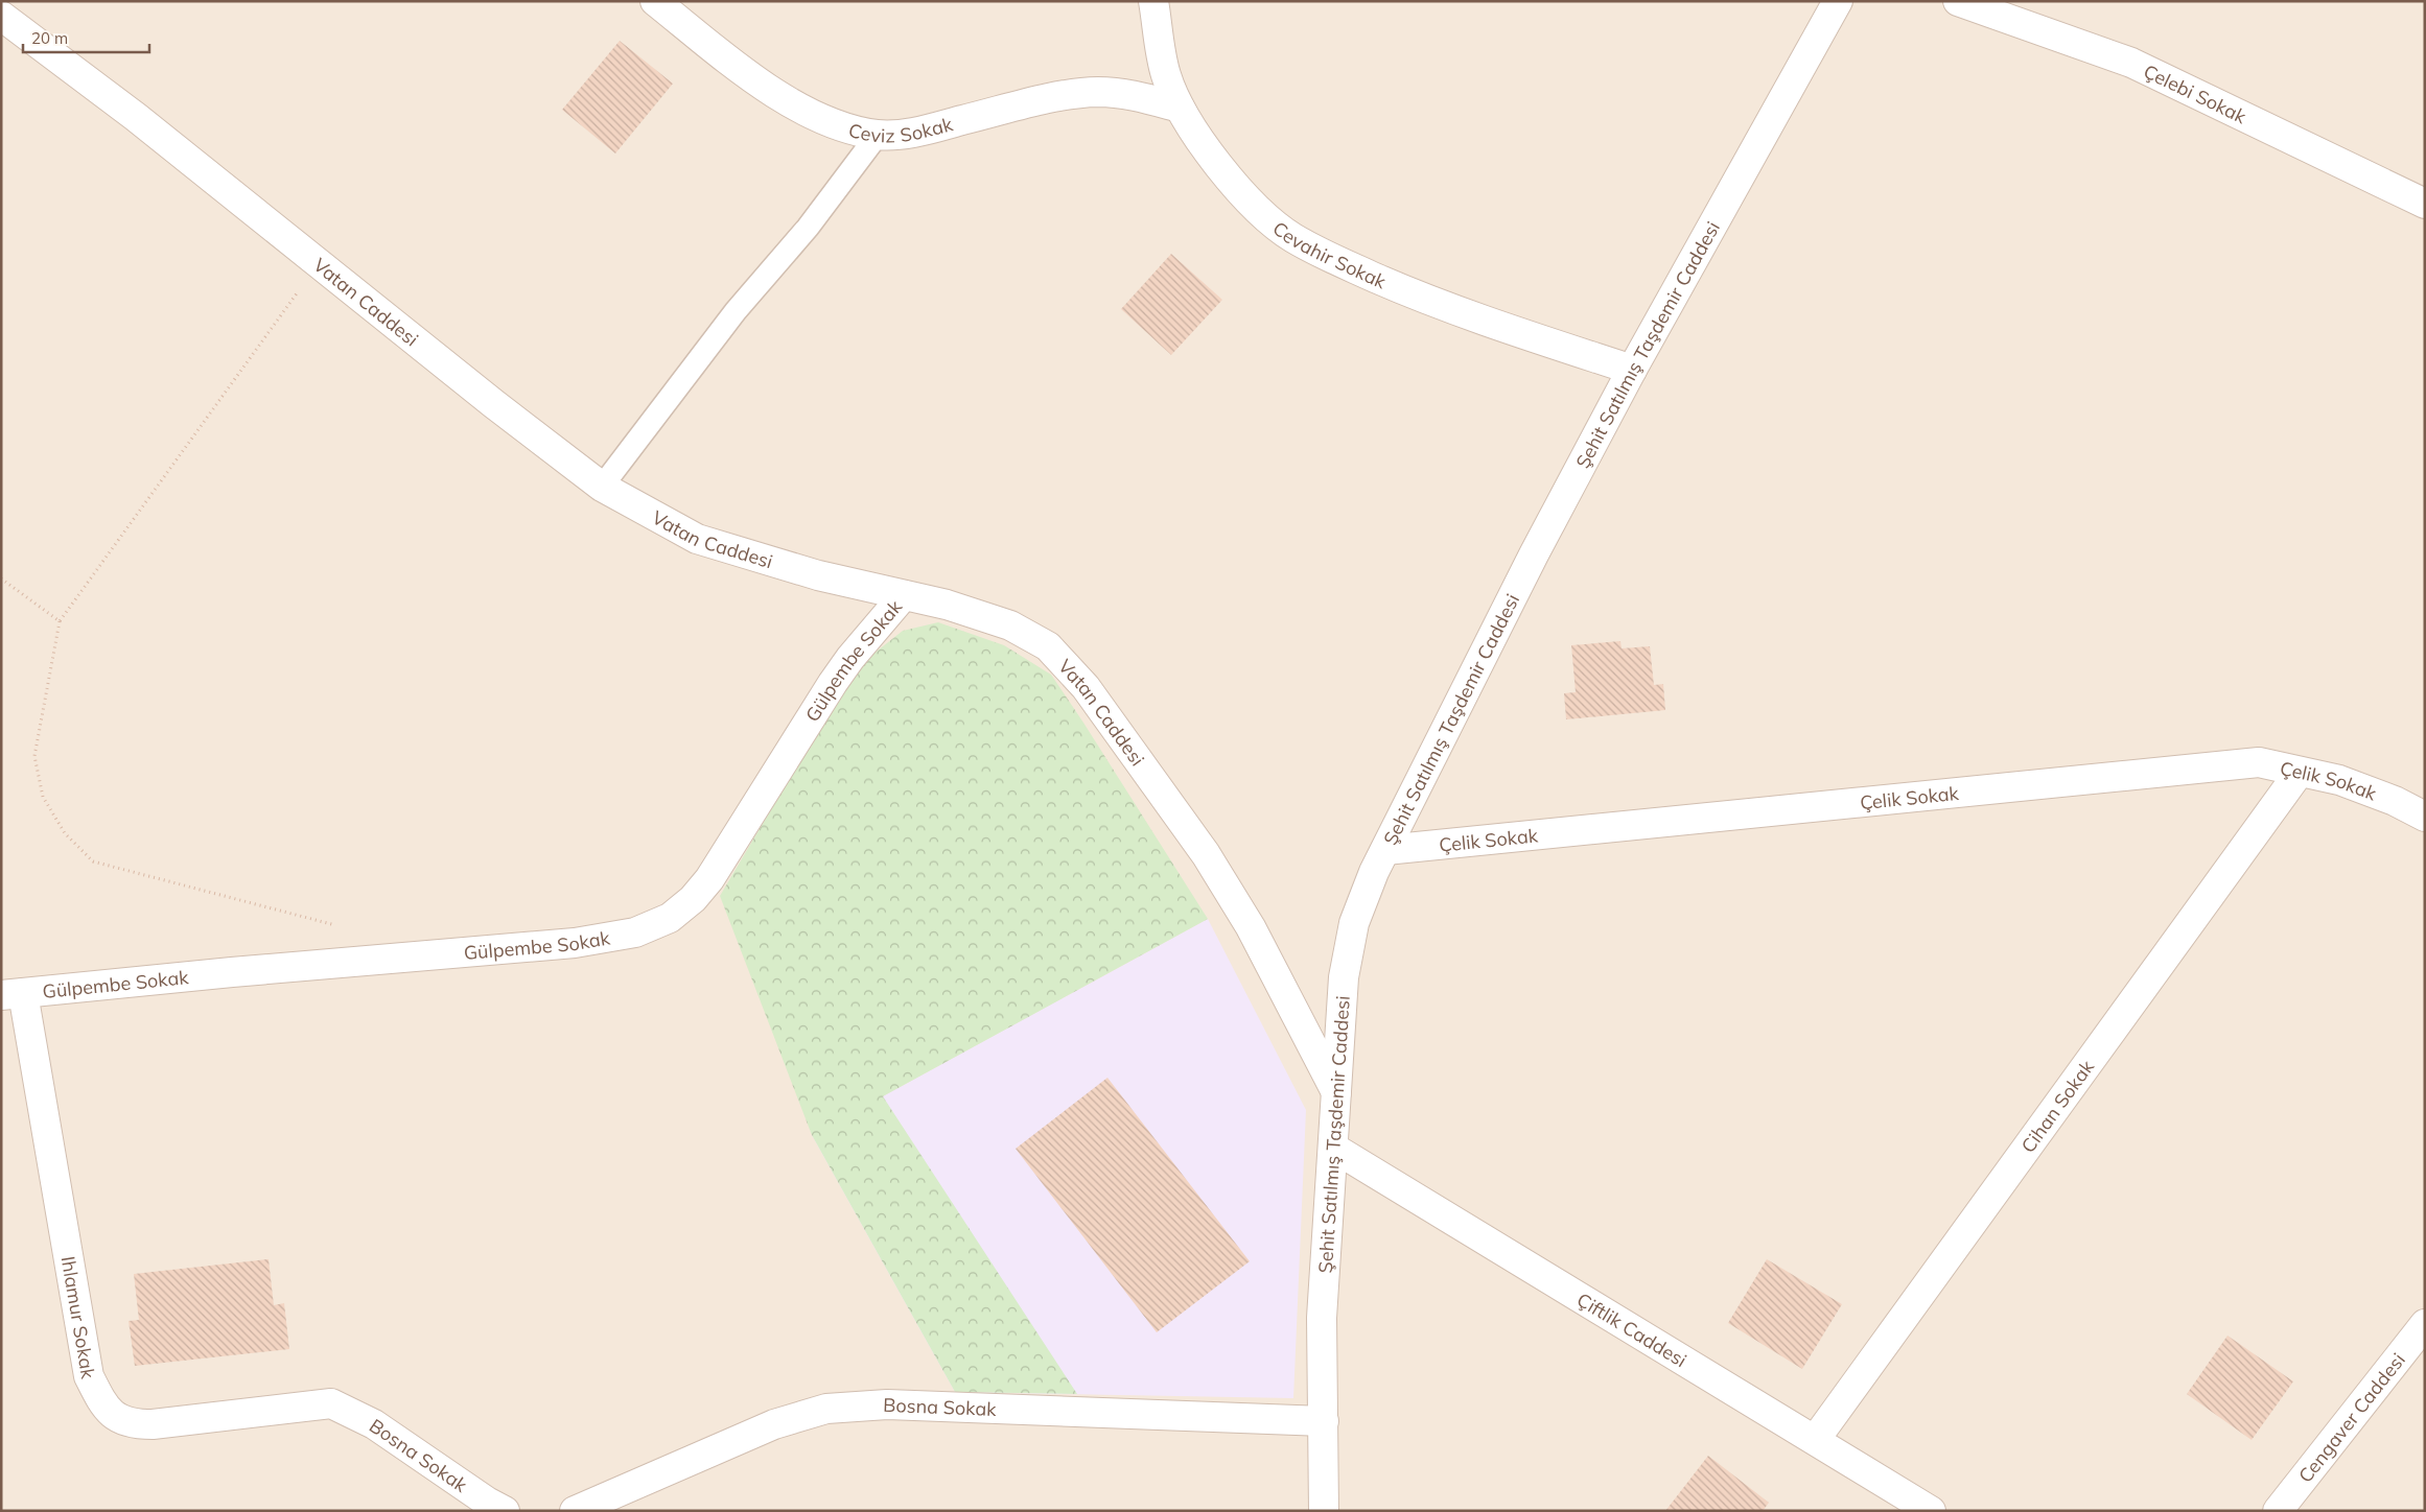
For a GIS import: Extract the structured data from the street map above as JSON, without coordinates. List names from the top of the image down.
{
  "streets": {
    "street": [
      "Çelebi Sokak",
      "Ceviz Sokak",
      "Cevahir Sokak",
      "Vatan Caddesi",
      "Şehit Satılmış Taşdemir Caddesi",
      "Gülpembe Sokak",
      "Çelik Sokak",
      "Cihan Sokak",
      "Ihlamur Sokak",
      "Çiftlik Caddesi",
      "Bosna Sokak",
      "Cengaver Caddesi"
    ]
  },
  "crossings": [
    ["Ceviz Sokak", "Cevahir Sokak"],
    ["Cevahir Sokak", "Şehit Satılmış Taşdemir Caddesi"],
    ["Vatan Caddesi", "Şehit Satılmış Taşdemir Caddesi"],
    ["Vatan Caddesi", "Gülpembe Sokak"],
    ["Şehit Satılmış Taşdemir Caddesi", "Çelik Sokak"],
    ["Şehit Satılmış Taşdemir Caddesi", "Çiftlik Caddesi"],
    ["Şehit Satılmış Taşdemir Caddesi", "Bosna Sokak"],
    ["Gülpembe Sokak", "Ihlamur Sokak"],
    ["Çelik Sokak", "Cihan Sokak"],
    ["Cihan Sokak", "Çiftlik Caddesi"],
    ["Ihlamur Sokak", "Bosna Sokak"]
  ],
  "scale_bar": "20 m"
}
